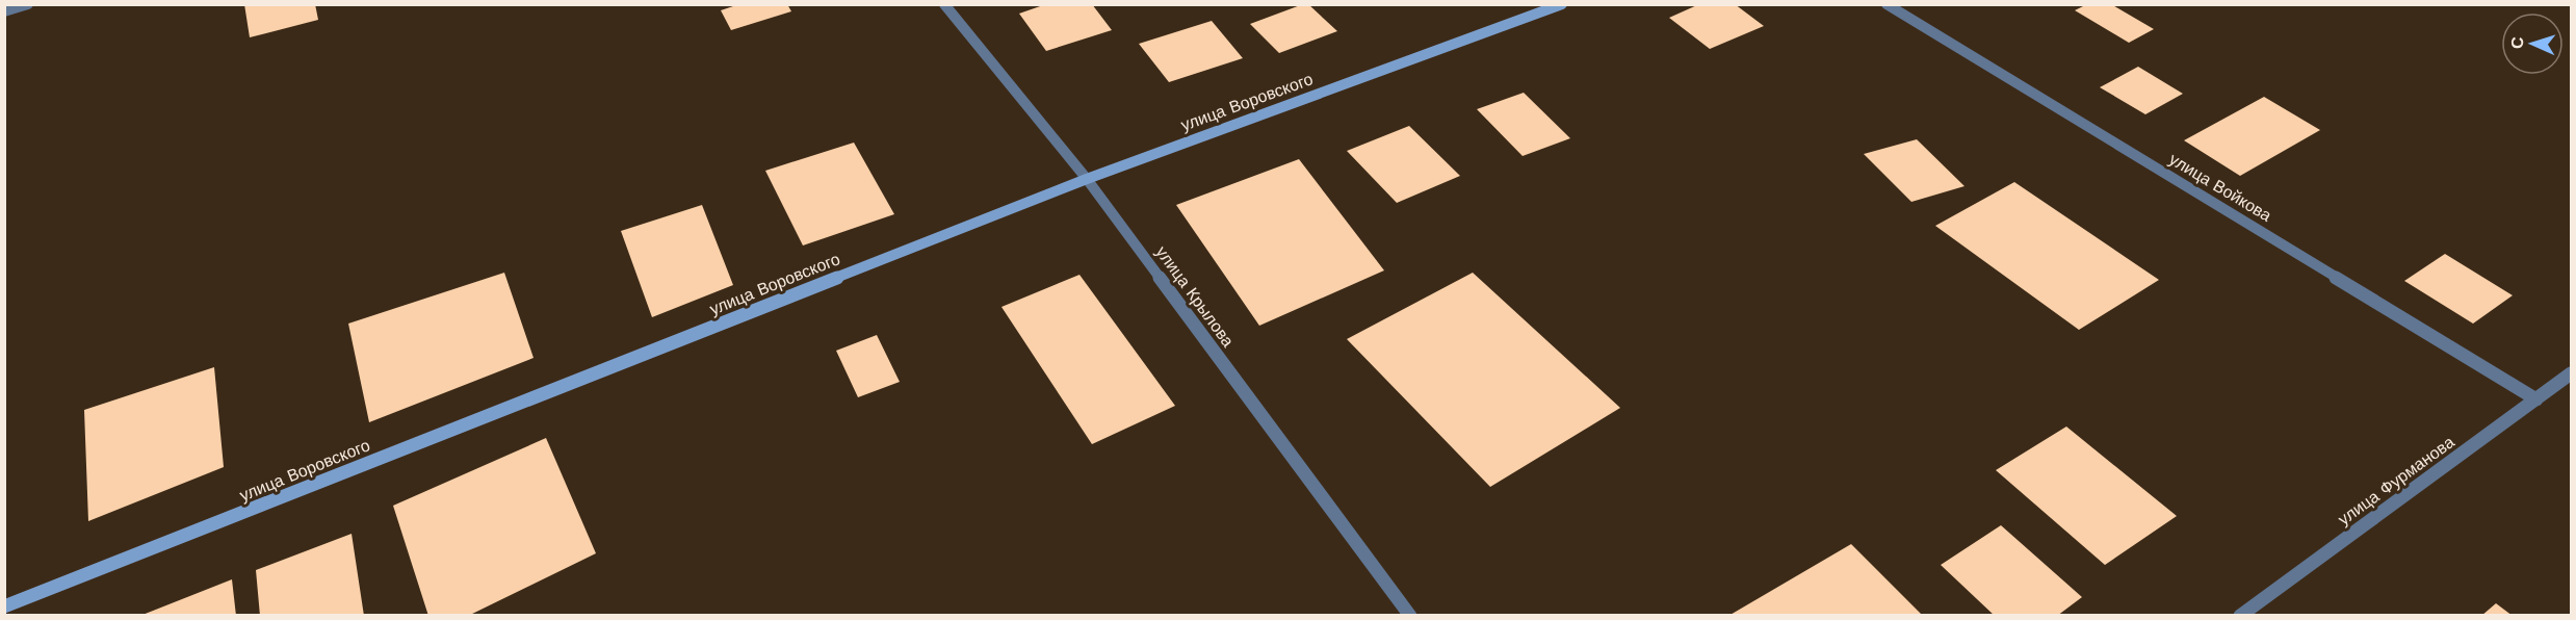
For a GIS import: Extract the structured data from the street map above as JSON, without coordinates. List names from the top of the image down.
{
  "streets": {
    "main road": ["улица Воровского"],
    "street": ["улица Войкова", "улица Крылова", "улица Фурманова"]
  },
  "crossings": [
    ["улица Воровского", "улица Крылова"],
    ["улица Войкова", "улица Фурманова"]
  ],
  "north": "left"
}
